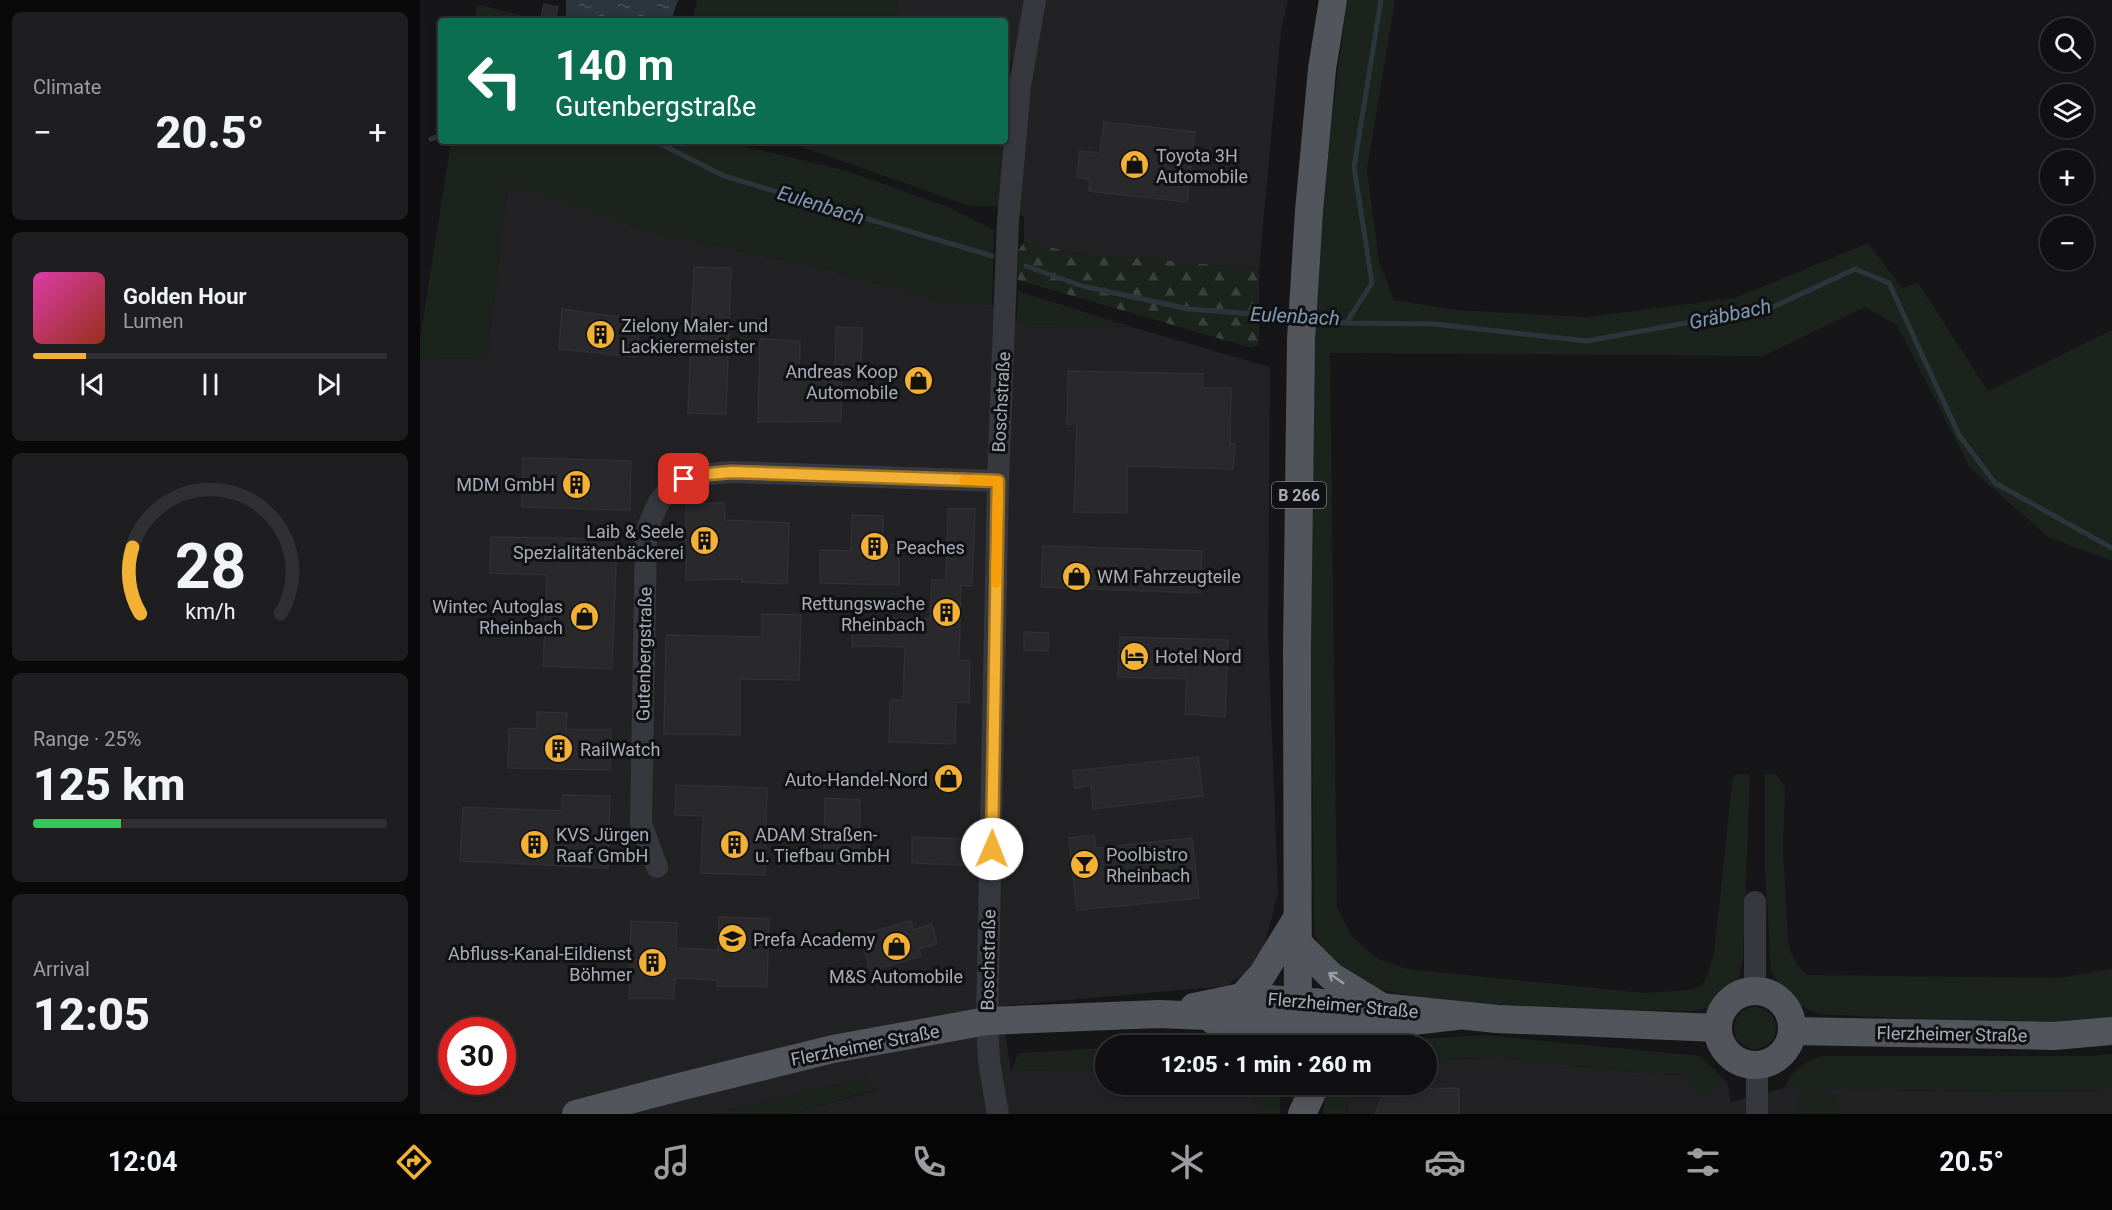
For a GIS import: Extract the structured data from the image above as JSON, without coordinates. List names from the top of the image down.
{
  "streets": {
    "main road": ["B 266", "Flerzheimer Straße"],
    "street": ["Boschstraße", "Gutenbergstraße"]
  },
  "crossings": [
    ["Boschstraße", "Gutenbergstraße"],
    ["Boschstraße", "Flerzheimer Straße"],
    ["B 266", "Flerzheimer Straße"]
  ],
  "water": ["Eulenbach", "Gräbbach"],
  "places": {
    "shop": [
      "Toyota 3H Automobile",
      "Andreas Koop Automobile",
      "WM Fahrzeugteile",
      "Wintec Autoglas Rheinbach",
      "Auto-Handel-Nord",
      "M&S Automobile"
    ],
    "building": [
      "Zielony Maler- und Lackierermeister",
      "MDM GmbH",
      "Laib & Seele Spezialitätenbäckerei",
      "Peaches",
      "Rettungswache Rheinbach",
      "RailWatch",
      "KVS Jürgen Raaf GmbH",
      "ADAM Straßen- u. Tiefbau GmbH",
      "Abfluss-Kanal-Eildienst Böhmer"
    ],
    "hotel": ["Hotel Nord"],
    "bar": ["Poolbistro Rheinbach"],
    "school or university": ["Prefa Academy"]
  },
  "page": {
    "tile": [
      "Climate",
      ["Range · 25%", "125 km"],
      ["Arrival", "12:05"]
    ],
    "map_buttons": ["+", "−"],
    "turn": ["140 m", "Gutenbergstraße"],
    "heat": ["−", "20.5°", "+"],
    "song": ["Golden Hour", "Lumen"],
    "limit": "30",
    "trip": "12:05 · 1 min · 260 m",
    "tabs": ["12:04", "20.5°"],
    "gauge": ["28", "km/h"]
  }
}
